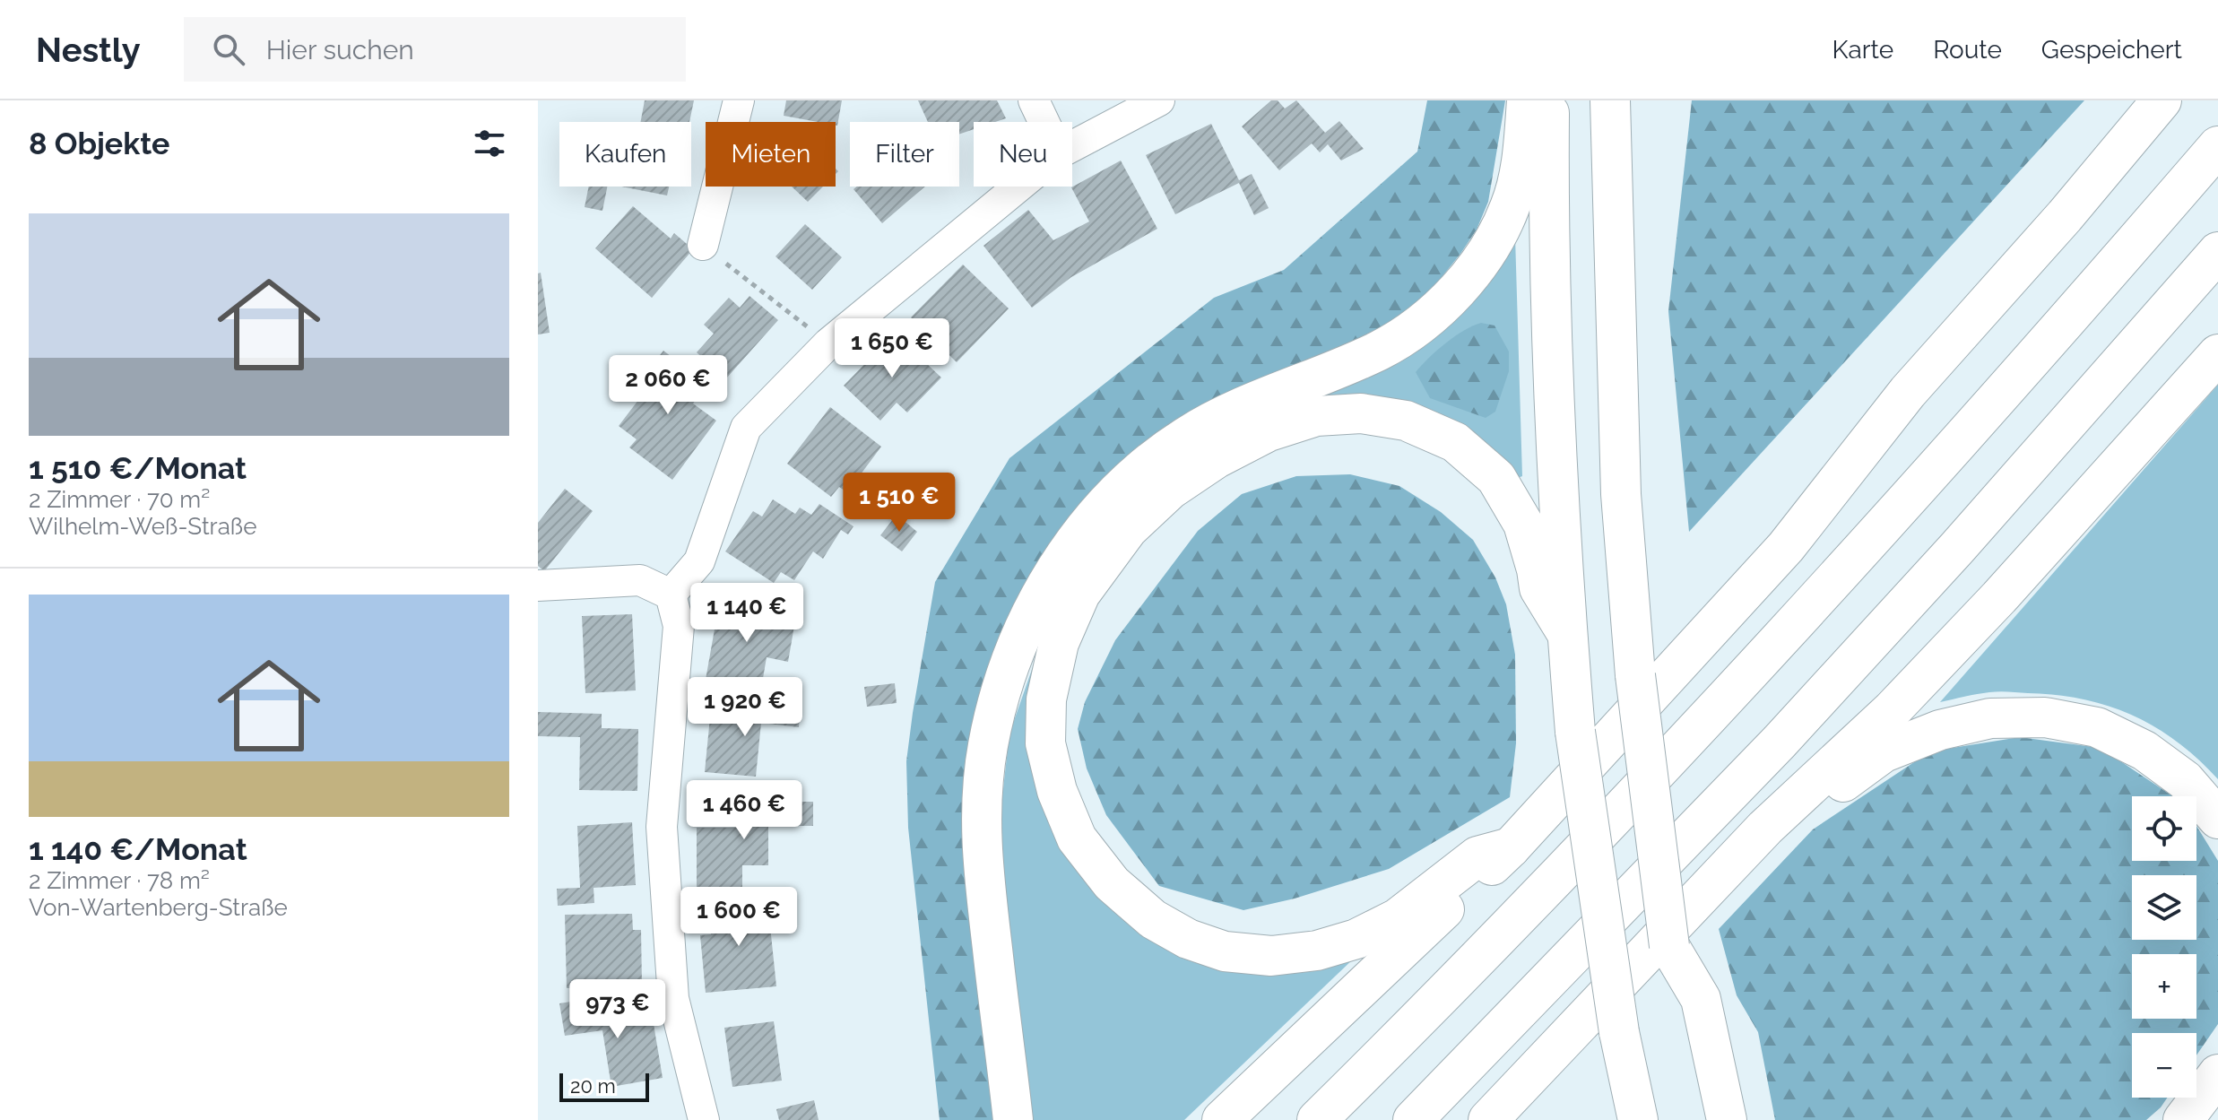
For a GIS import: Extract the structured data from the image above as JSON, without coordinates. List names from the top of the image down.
{
  "scale_bar": "20 m",
  "page": {
    "header": "Nestly",
    "search": "Hier suchen",
    "nav": ["Karte", "Route", "Gespeichert"],
    "heading": "8 Objekte",
    "chip": [
      "Kaufen",
      "Mieten",
      "Filter",
      "Neu"
    ],
    "list": [
      {
        "name": "1 510 €/Monat",
        "note": "2 Zimmer · 70 m² · Wilhelm-Weß-Straße"
      },
      {
        "name": "1 140 €/Monat",
        "note": "2 Zimmer · 78 m² · Von-Wartenberg-Straße"
      }
    ],
    "price": [
      "1 650 €",
      "2 060 €",
      "1 510 €",
      "1 140 €",
      "1 920 €",
      "1 460 €",
      "1 600 €",
      "973 €"
    ],
    "map_buttons": ["+", "−"],
    "scale": "20 m"
  }
}
